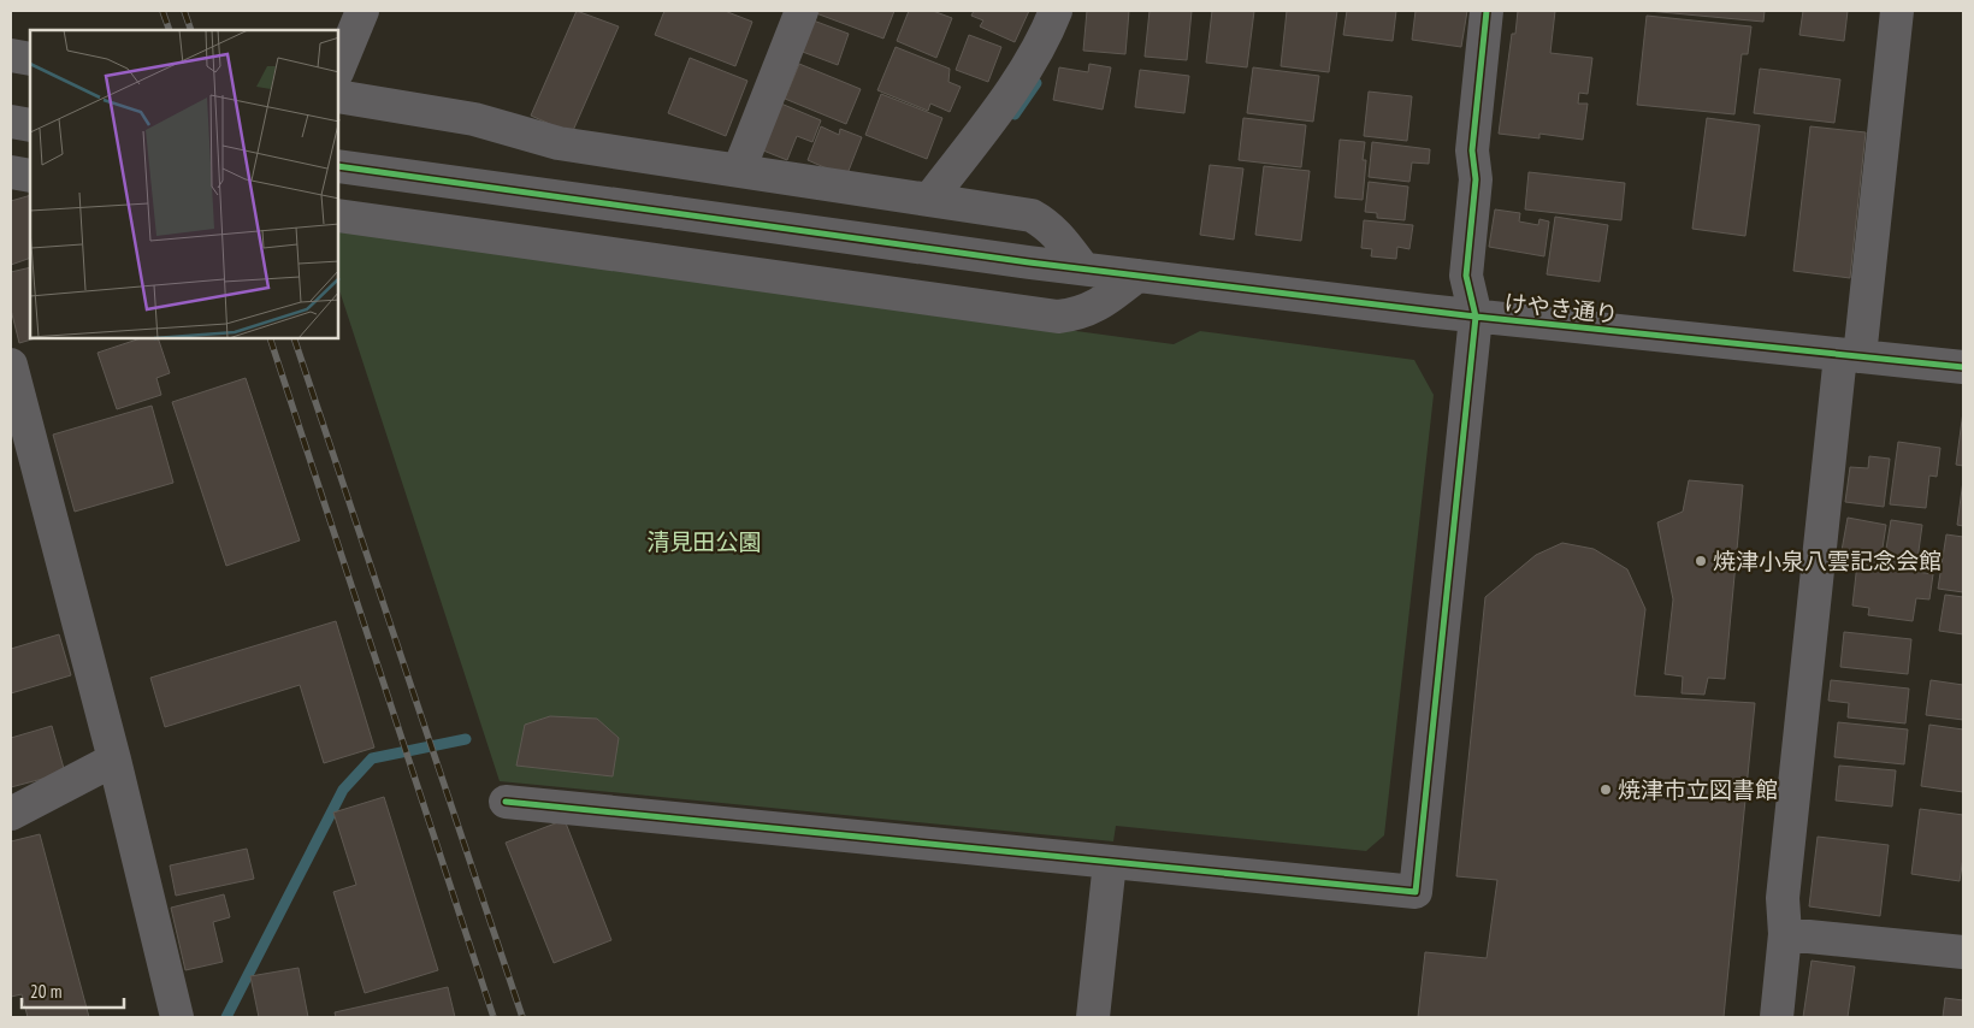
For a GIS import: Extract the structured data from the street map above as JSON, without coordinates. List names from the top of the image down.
{
  "streets": {
    "street": ["けやき通り"]
  },
  "parks": ["清見田公園"],
  "places": ["焼津小泉八雲記念会館", "焼津市立図書館"],
  "scale_bar": "20 m"
}
